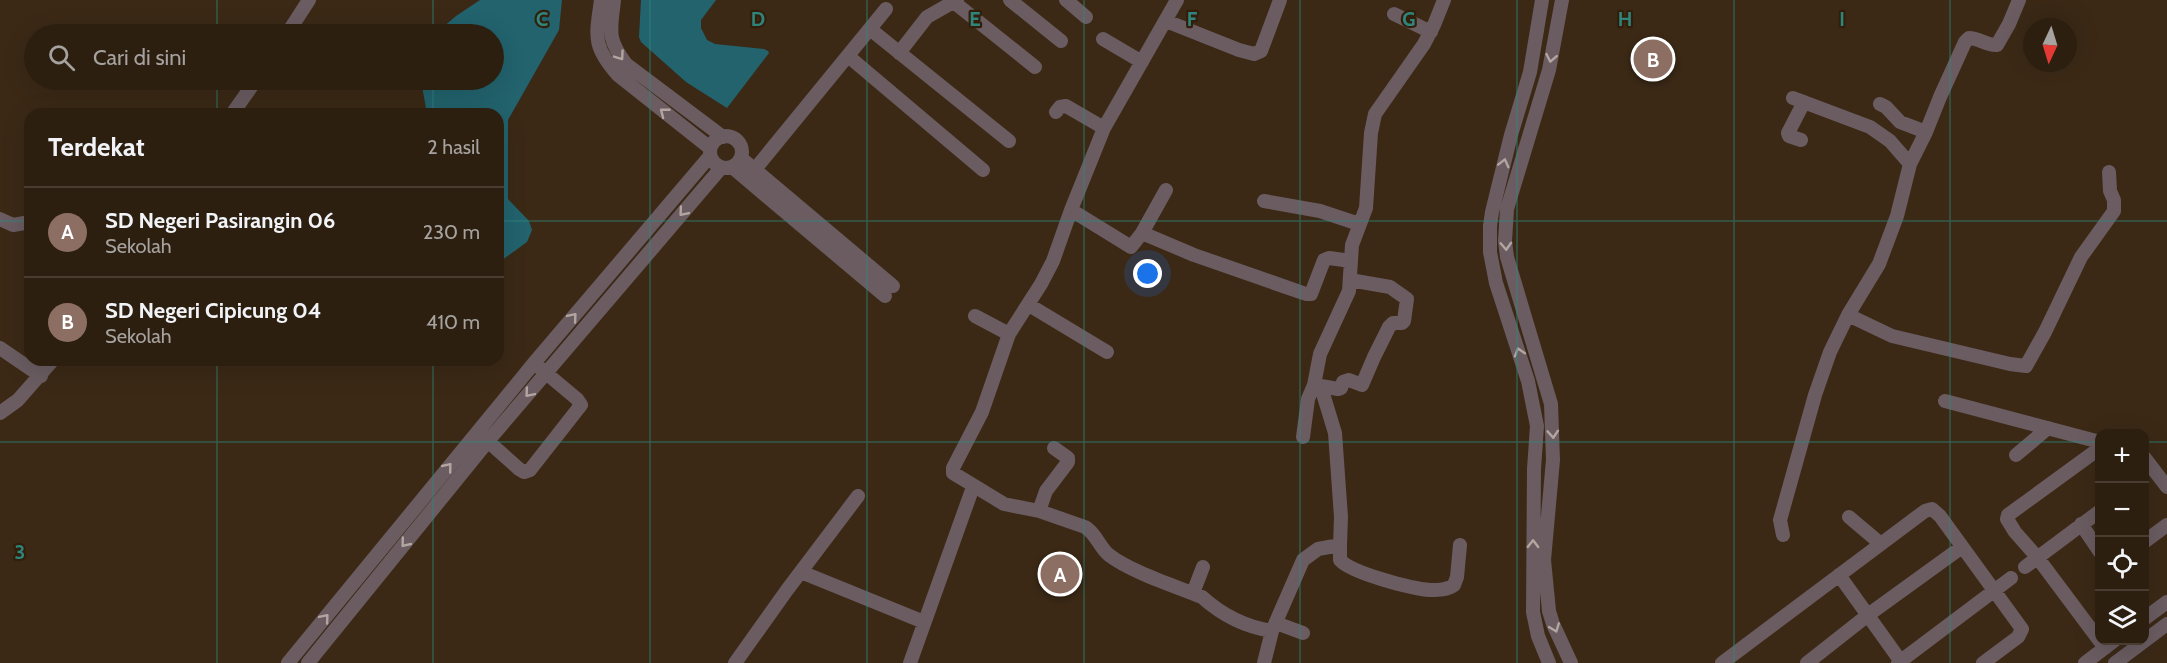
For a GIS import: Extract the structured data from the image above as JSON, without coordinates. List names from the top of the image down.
{
  "north": "bottom",
  "page": {
    "search": "Cari di sini",
    "pins": ["B", "A"],
    "heading": ["Terdekat", "2 hasil"],
    "list": [
      {
        "mark": "A",
        "name": "SD Negeri Pasirangin 06",
        "note": "Sekolah",
        "value": "230 m"
      },
      {
        "mark": "B",
        "name": "SD Negeri Cipicung 04",
        "note": "Sekolah",
        "value": "410 m"
      }
    ],
    "map_buttons": ["+", "−"]
  },
  "grid": {
    "columns": [
      "C",
      "D",
      "E",
      "F",
      "G",
      "H",
      "I"
    ],
    "rows": ["3"]
  }
}
